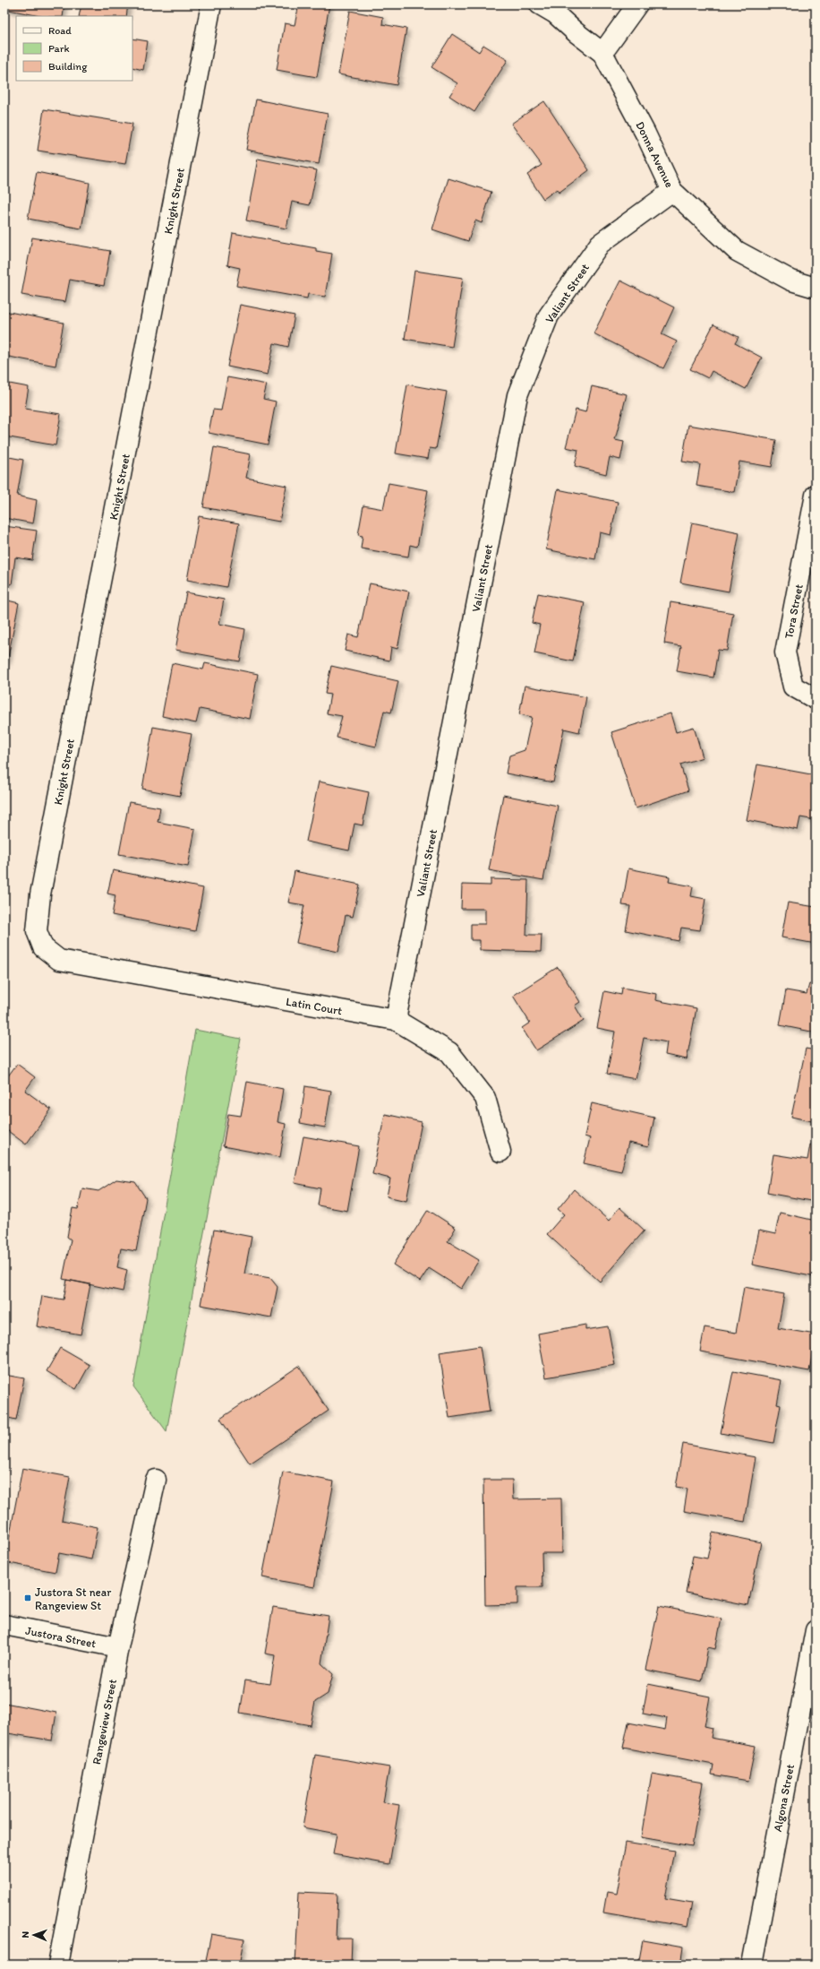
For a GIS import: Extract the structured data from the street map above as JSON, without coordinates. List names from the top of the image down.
{
  "streets": {
    "street": [
      "Donna Avenue",
      "Knight Street",
      "Valiant Street",
      "Tora Street",
      "Latin Court",
      "Justora Street",
      "Rangeview Street",
      "Algona Street"
    ]
  },
  "crossings": [
    ["Donna Avenue", "Valiant Street"],
    ["Knight Street", "Latin Court"],
    ["Valiant Street", "Latin Court"],
    ["Justora Street", "Rangeview Street"]
  ],
  "places": {
    "transit": ["Justora St near Rangeview St"]
  },
  "legend": ["Road", "Park", "Building"],
  "north": "left"
}
